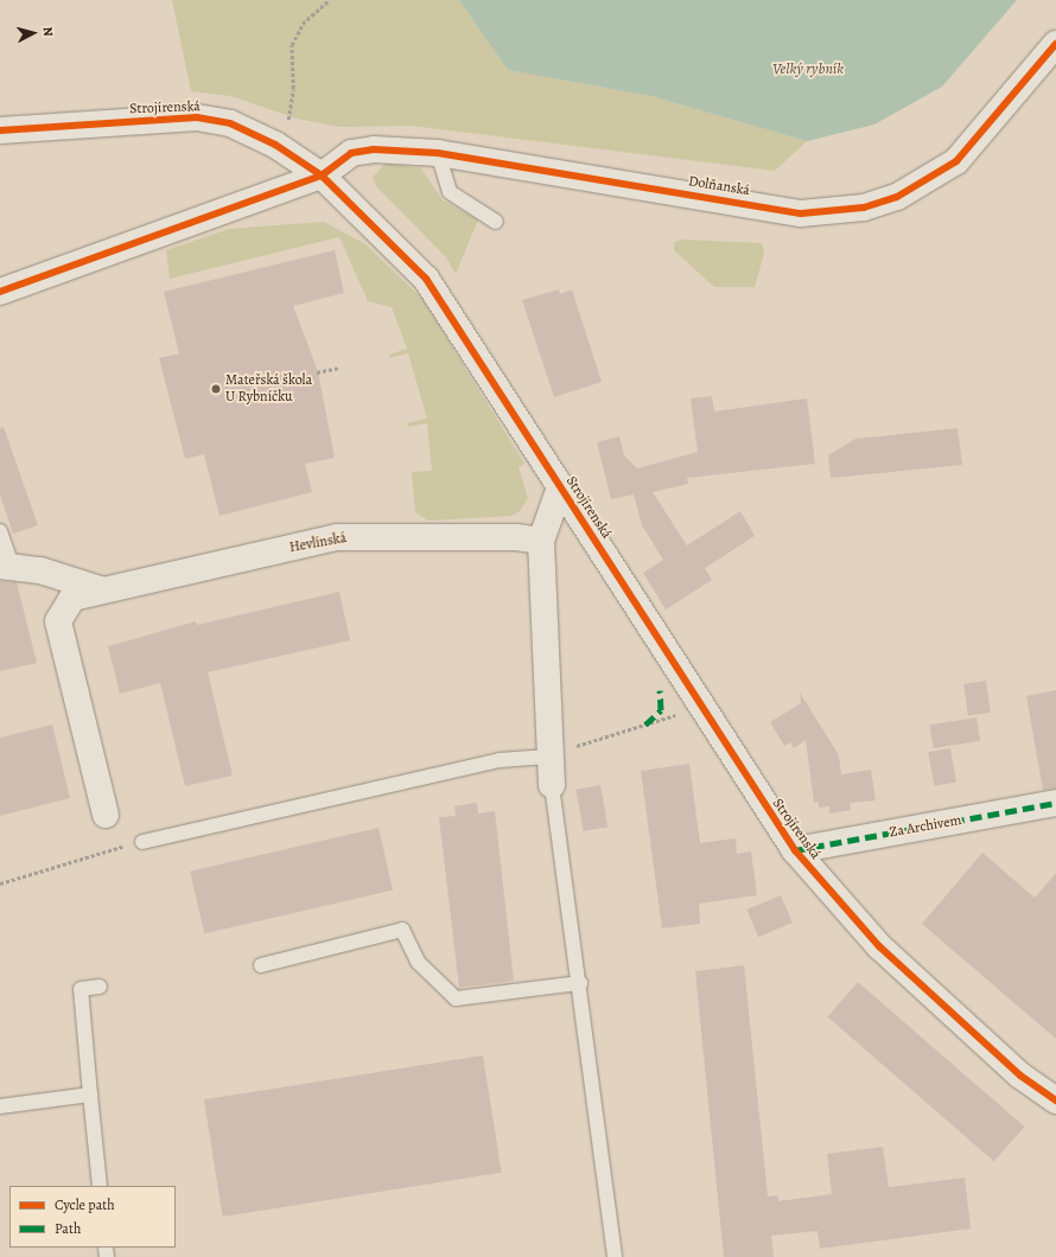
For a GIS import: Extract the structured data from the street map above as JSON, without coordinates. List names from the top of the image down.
{
  "streets": {
    "street": [
      "Strojírenská",
      "Dolňanská",
      "Hevlínská",
      "Za Archivem"
    ]
  },
  "crossings": [
    ["Strojírenská", "Dolňanská"],
    ["Strojírenská", "Za Archivem"]
  ],
  "water": ["Velký rybník"],
  "places": ["Mateřská škola U Rybníčku"],
  "legend": ["Cycle path", "Path"],
  "north": "right"
}
